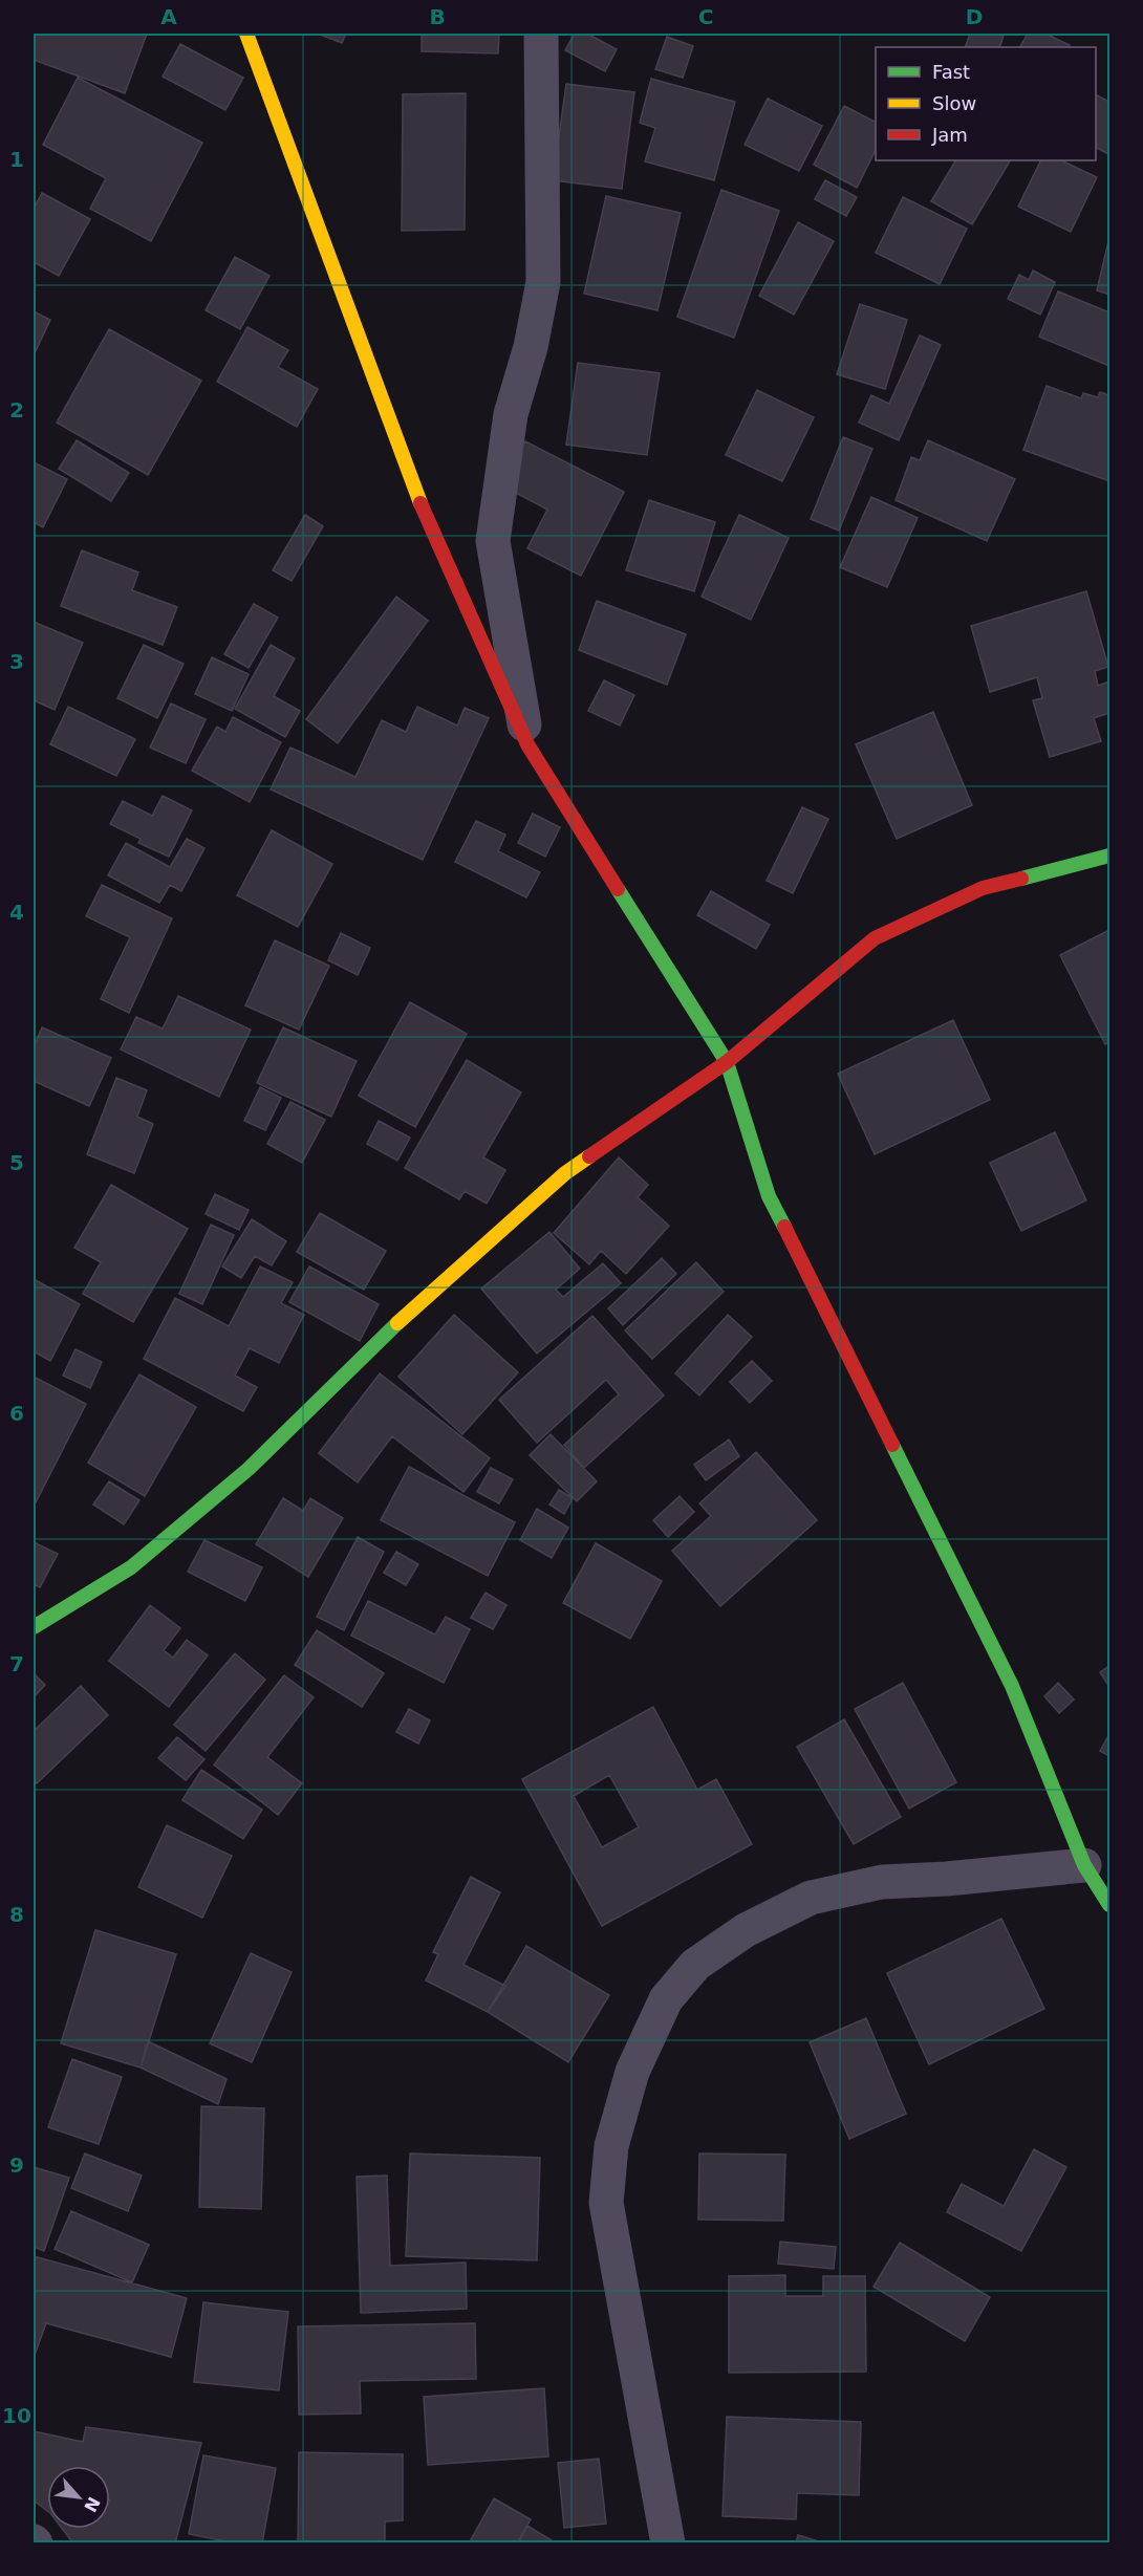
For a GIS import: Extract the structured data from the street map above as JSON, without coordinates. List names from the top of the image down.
{
  "legend": ["Fast", "Slow", "Jam"],
  "north": "bottom right",
  "grid": {
    "columns": [
      "A",
      "B",
      "C",
      "D"
    ],
    "rows": [
      "1",
      "2",
      "3",
      "4",
      "5",
      "6",
      "7",
      "8",
      "9",
      "10"
    ]
  }
}
